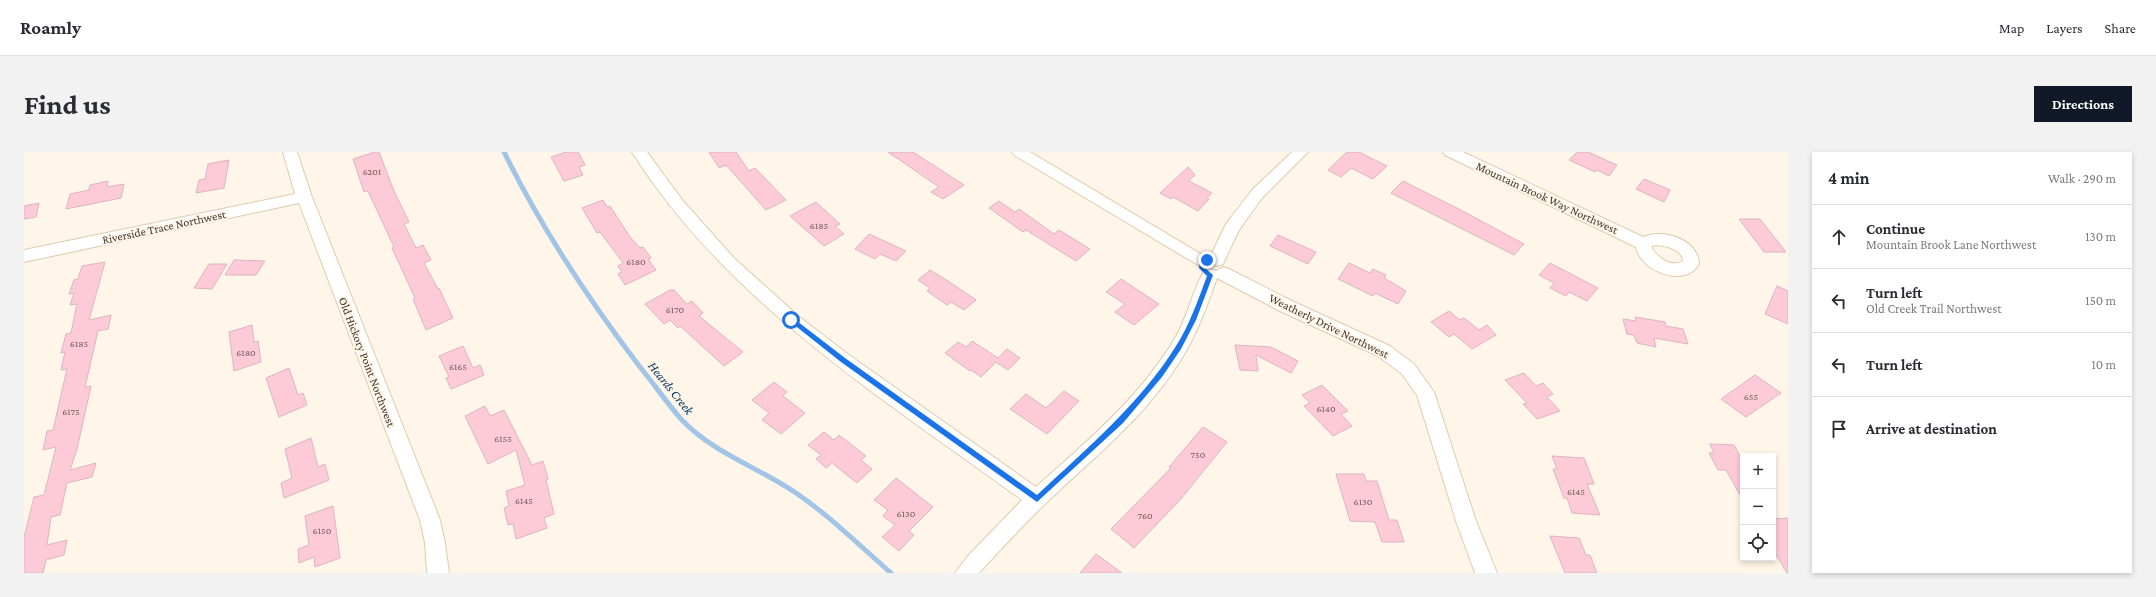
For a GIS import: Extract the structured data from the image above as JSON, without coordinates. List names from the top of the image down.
{
  "streets": {
    "street": [
      "Mountain Brook Way Northwest",
      "Riverside Trace Northwest",
      "Weatherly Drive Northwest",
      "Old Hickory Point Northwest"
    ]
  },
  "crossings": [
    ["Riverside Trace Northwest", "Old Hickory Point Northwest"]
  ],
  "water": ["Heards Creek"],
  "house_numbers": [
    "6201",
    "6185",
    "6180",
    "6170",
    "6185",
    "6180",
    "6165",
    "655",
    "6140",
    "6175",
    "6155",
    "750",
    "6145",
    "6145",
    "6130",
    "6130",
    "760",
    "6150"
  ],
  "page": {
    "header": "Roamly",
    "nav": ["Map", "Layers", "Share"],
    "buttons": "Directions",
    "title": "Find us",
    "heading": ["4 min", "Walk · 290 m"],
    "list": [
      ["Continue", "Mountain Brook Lane Northwest", "130 m"],
      ["Turn left", "Old Creek Trail Northwest", "150 m"],
      ["Turn left", "10 m"],
      "Arrive at destination"
    ],
    "map_buttons": ["+", "−"]
  }
}
